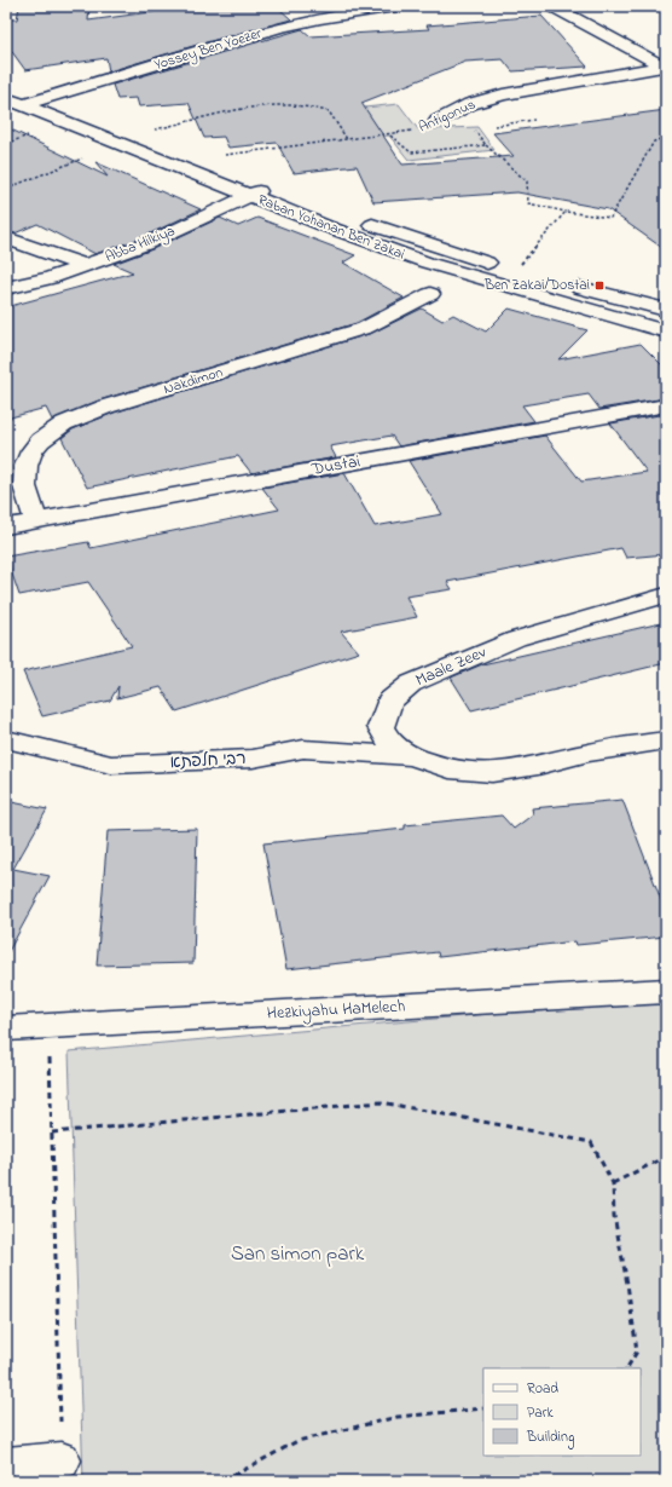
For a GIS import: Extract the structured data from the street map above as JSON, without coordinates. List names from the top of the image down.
{
  "streets": {
    "street": [
      "Yossey Ben Yoezer",
      "Antigonus",
      "Raban Yohanan Ben Zakai",
      "Abba Hilkiya",
      "Nakdimon",
      "Dustai",
      "Maale Zeev",
      "רבי חלפתא",
      "Hezkiyahu HaMelech"
    ]
  },
  "crossings": [
    ["Yossey Ben Yoezer", "Raban Yohanan Ben Zakai"],
    ["Antigonus", "Raban Yohanan Ben Zakai"],
    ["Raban Yohanan Ben Zakai", "Abba Hilkiya"],
    ["Nakdimon", "Dustai"],
    ["Maale Zeev", "רבי חלפתא"]
  ],
  "parks": ["San simon park"],
  "places": {
    "transit": ["Ben Zakai/Dostai"]
  },
  "legend": ["Road", "Park", "Building"]
}
